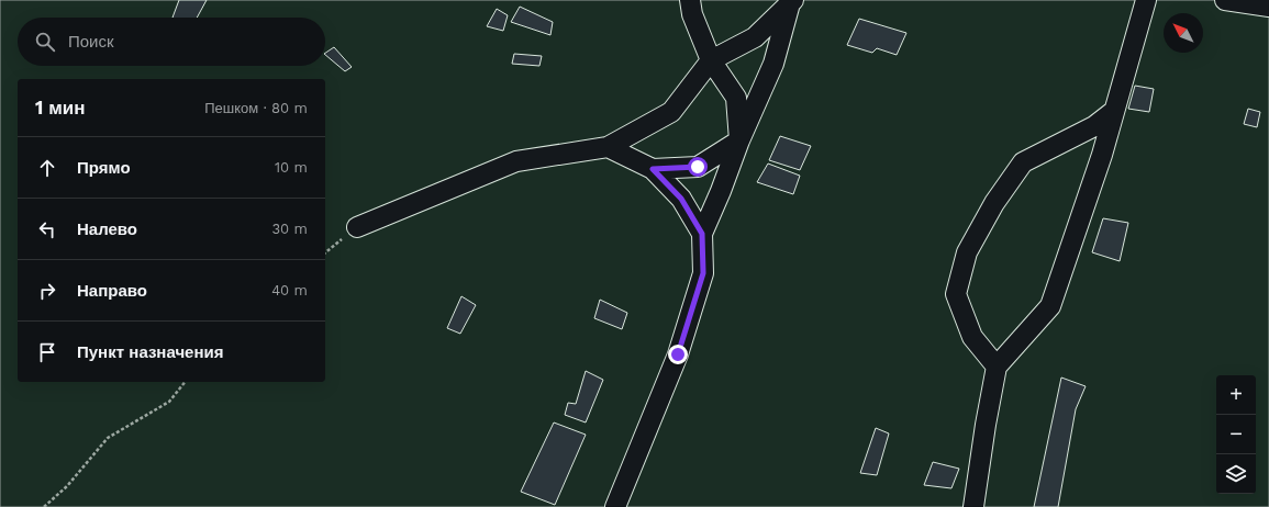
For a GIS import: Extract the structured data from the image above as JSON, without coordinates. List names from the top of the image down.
{
  "north": "top left",
  "page": {
    "search": "Поиск",
    "heading": ["1 мин", "Пешком · 80 m"],
    "list": [
      ["Прямо", "10 m"],
      ["Налево", "30 m"],
      ["Направо", "40 m"],
      "Пункт назначения"
    ],
    "map_buttons": ["+", "−"]
  }
}
